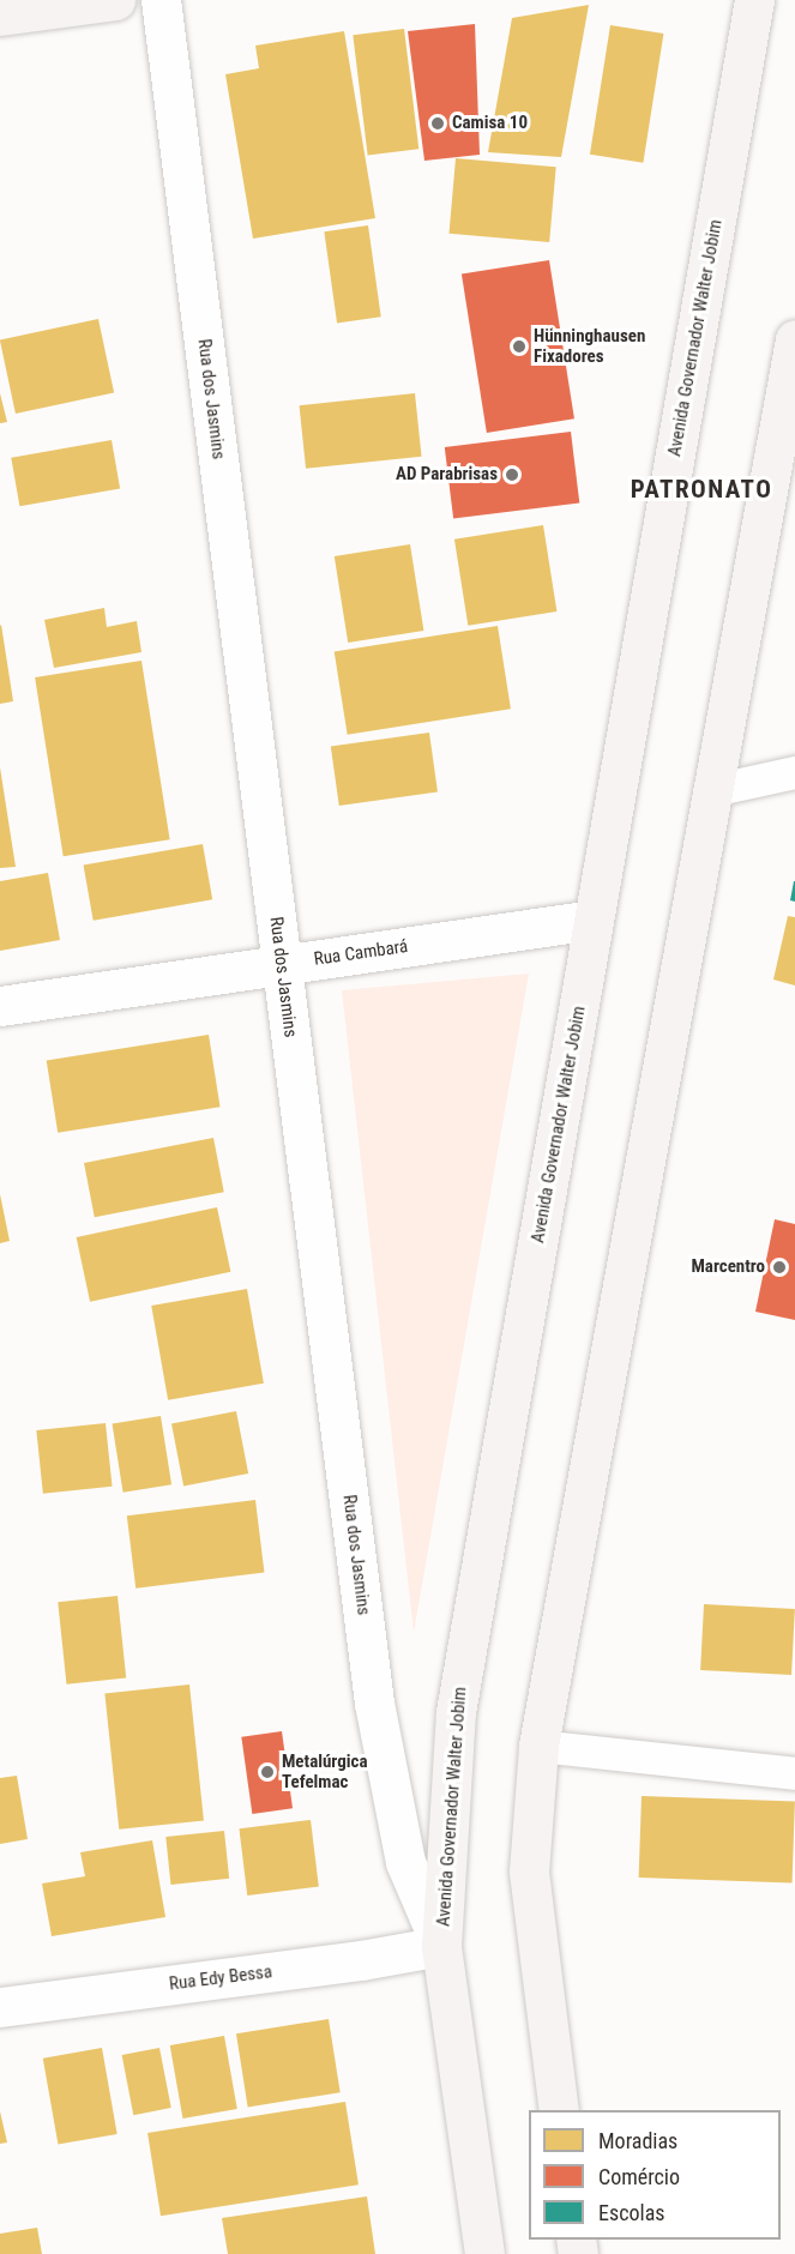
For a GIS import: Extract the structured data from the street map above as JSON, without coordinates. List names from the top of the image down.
{
  "streets": {
    "main road": ["Avenida Governador Walter Jobim"],
    "street": ["Rua dos Jasmins", "Rua Cambará", "Rua Edy Bessa"]
  },
  "crossings": [
    ["Avenida Governador Walter Jobim", "Rua dos Jasmins"],
    ["Avenida Governador Walter Jobim", "Rua Cambará"],
    ["Avenida Governador Walter Jobim", "Rua Edy Bessa"],
    ["Rua dos Jasmins", "Rua Cambará"],
    ["Rua dos Jasmins", "Rua Edy Bessa"]
  ],
  "districts": ["PATRONATO"],
  "places": [
    "Camisa 10",
    "Hünninghausen Fixadores",
    "AD Parabrisas",
    "Marcentro",
    "Metalúrgica Tefelmac"
  ],
  "legend": ["Moradias", "Comércio", "Escolas"]
}
